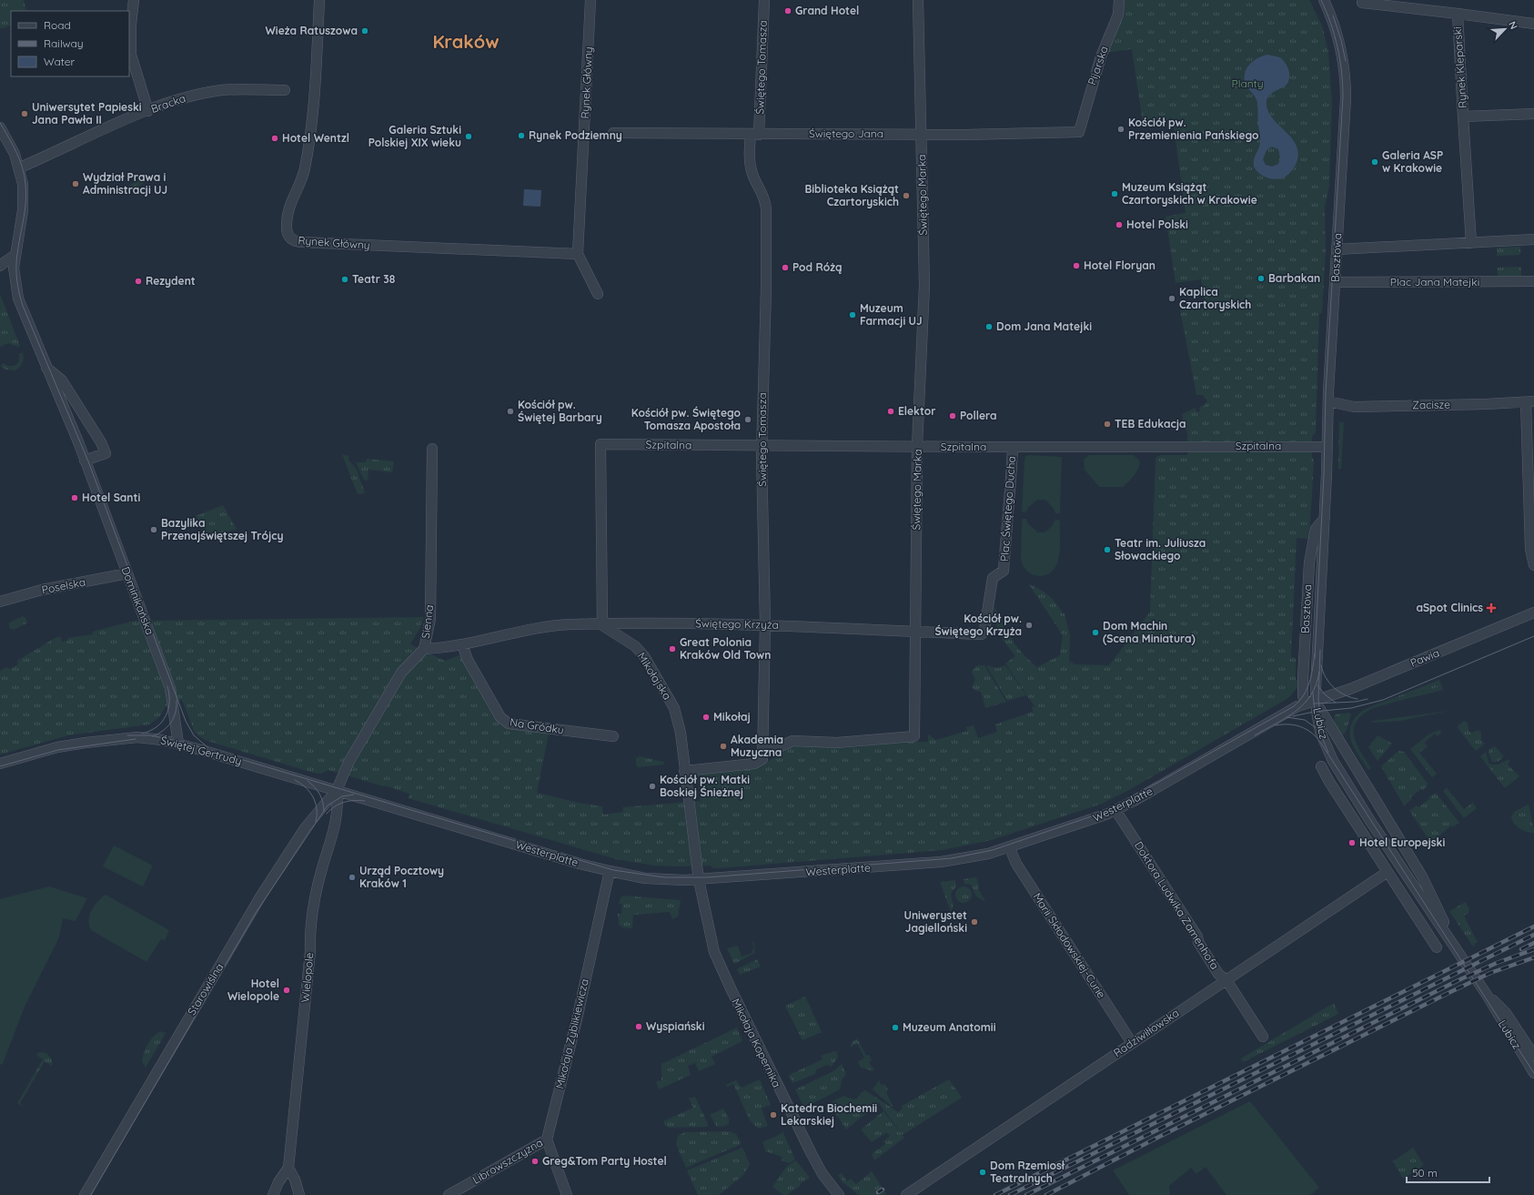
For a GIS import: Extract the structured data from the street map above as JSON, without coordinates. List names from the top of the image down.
{
  "streets": {
    "street": [
      "Pijarska",
      "Świętego Tomasza",
      "Rynek Kleparski",
      "Rynek Główny",
      "Bracka",
      "Świętego Jana",
      "Świętego Marka",
      "Basztowa",
      "Plac Jana Matejki",
      "Zacisze",
      "Szpitalna",
      "Plac Świętego Ducha",
      "Poselska",
      "Dominikańska",
      "Sienna",
      "Świętego Krzyża",
      "Pawia",
      "Mikołajska",
      "Lubicz",
      "Na Gródku",
      "Świętej Gertrudy",
      "Westerplatte",
      "Doktora Ludwika Zamenhofa",
      "Marii Skłodowskiej-Curie",
      "Wielopole",
      "Starowiślna",
      "Radziwiłłowska",
      "Mikołaja Zyblikiewicza",
      "Mikołaja Kopernika",
      "Librowszczyzna"
    ]
  },
  "crossings": [
    ["Pijarska", "Świętego Jana"],
    ["Świętego Tomasza", "Świętego Jana"],
    ["Świętego Tomasza", "Świętego Marka"],
    ["Świętego Tomasza", "Szpitalna"],
    ["Świętego Tomasza", "Świętego Krzyża"],
    ["Bracka", "Dominikańska"],
    ["Świętego Jana", "Świętego Marka"],
    ["Świętego Marka", "Szpitalna"],
    ["Świętego Marka", "Świętego Krzyża"],
    ["Basztowa", "Plac Jana Matejki"],
    ["Basztowa", "Zacisze"],
    ["Basztowa", "Szpitalna"],
    ["Basztowa", "Pawia"],
    ["Basztowa", "Lubicz"],
    ["Basztowa", "Westerplatte"],
    ["Szpitalna", "Plac Świętego Ducha"],
    ["Szpitalna", "Świętego Krzyża"],
    ["Szpitalna", "Mikołajska"],
    ["Plac Świętego Ducha", "Świętego Krzyża"],
    ["Poselska", "Dominikańska"],
    ["Dominikańska", "Świętej Gertrudy"],
    ["Sienna", "Świętego Krzyża"],
    ["Sienna", "Świętej Gertrudy"],
    ["Sienna", "Westerplatte"],
    ["Sienna", "Wielopole"],
    ["Sienna", "Starowiślna"],
    ["Świętego Krzyża", "Mikołajska"],
    ["Świętego Krzyża", "Na Gródku"],
    ["Pawia", "Lubicz"],
    ["Pawia", "Westerplatte"],
    ["Mikołajska", "Westerplatte"],
    ["Mikołajska", "Mikołaja Kopernika"],
    ["Lubicz", "Westerplatte"],
    ["Świętej Gertrudy", "Westerplatte"],
    ["Świętej Gertrudy", "Wielopole"],
    ["Świętej Gertrudy", "Starowiślna"],
    ["Westerplatte", "Doktora Ludwika Zamenhofa"],
    ["Westerplatte", "Marii Skłodowskiej-Curie"],
    ["Westerplatte", "Wielopole"],
    ["Westerplatte", "Starowiślna"],
    ["Westerplatte", "Mikołaja Zyblikiewicza"],
    ["Westerplatte", "Mikołaja Kopernika"],
    ["Doktora Ludwika Zamenhofa", "Radziwiłłowska"],
    ["Marii Skłodowskiej-Curie", "Radziwiłłowska"],
    ["Wielopole", "Starowiślna"],
    ["Mikołaja Zyblikiewicza", "Librowszczyzna"]
  ],
  "districts": ["Kraków"],
  "parks": ["Planty"],
  "places": {
    "other": [
      "Grand Hotel",
      "Wieża Ratuszowa",
      "Uniwersytet Papieski Jana Pawła II",
      "Kościół pw. Przemienienia Pańskiego",
      "Rynek Podziemny",
      "Galeria Sztuki Polskiej XIX wieku",
      "Hotel Wentzl",
      "Galeria ASP w Krakowie",
      "Wydział Prawa i Administracji UJ",
      "Muzeum Książąt Czartoryskich w Krakowie",
      "Biblioteka Książąt Czartoryskich",
      "Hotel Polski",
      "Hotel Floryan",
      "Pod Różą",
      "Barbakan",
      "Teatr 38",
      "Rezydent",
      "Kaplica Czartoryskich",
      "Muzeum Farmacji UJ",
      "Dom Jana Matejki",
      "Kościół pw. Świętej Barbary",
      "Elektor",
      "Pollera",
      "Kościół pw. Świętego Tomasza Apostoła",
      "TEB Edukacja",
      "Hotel Santi",
      "Bazylika Przenajświętszej Trójcy",
      "Teatr im. Juliusza Słowackiego",
      "Kościół pw. Świętego Krzyża",
      "Dom Machin (Scena Miniatura)",
      "Great Polonia Kraków Old Town",
      "Mikołaj",
      "Akademia Muzyczna",
      "Kościół pw. Matki Boskiej Śnieżnej",
      "Hotel Europejski",
      "Urząd Pocztowy Kraków 1",
      "Uniwerystet Jagielloński",
      "Hotel Wielopole",
      "Wyspiański",
      "Muzeum Anatomii",
      "Katedra Biochemii Lekarskiej",
      "Greg&Tom Party Hostel",
      "Dom Rzemiosł Teatralnych"
    ],
    "health": ["aSpot Clinics"]
  },
  "legend": ["Road", "Railway", "Water"],
  "scale_bar": "50 m",
  "north": "top right"
}
